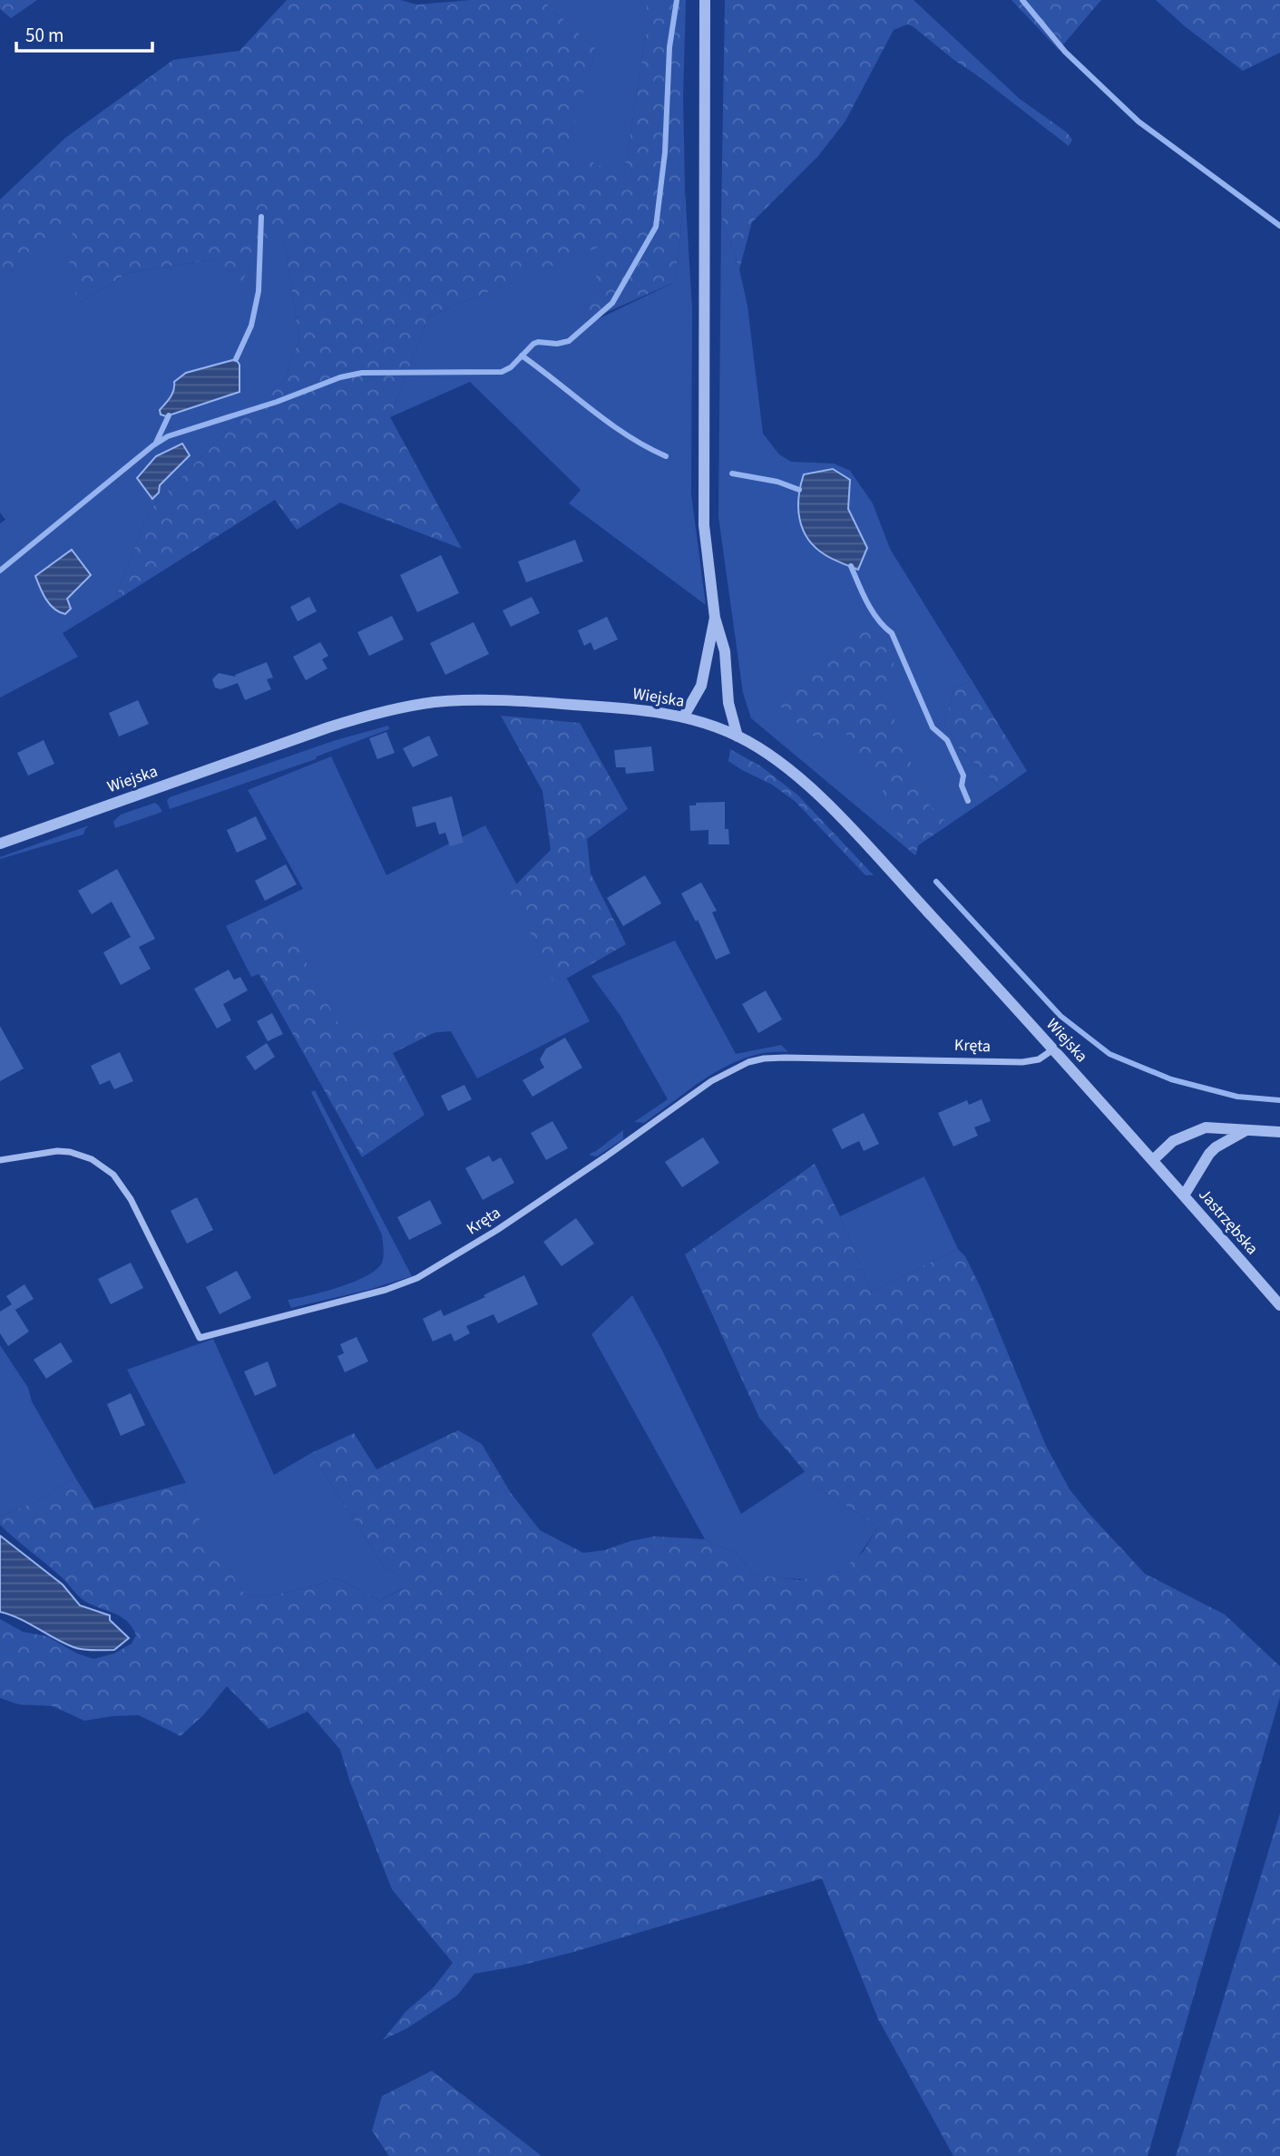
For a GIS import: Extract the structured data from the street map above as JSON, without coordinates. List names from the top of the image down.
{
  "streets": {
    "street": ["Wiejska", "Kręta", "Jastrzębska"]
  },
  "crossings": [
    ["Wiejska", "Kręta"],
    ["Wiejska", "Jastrzębska"]
  ],
  "scale_bar": "50 m"
}
